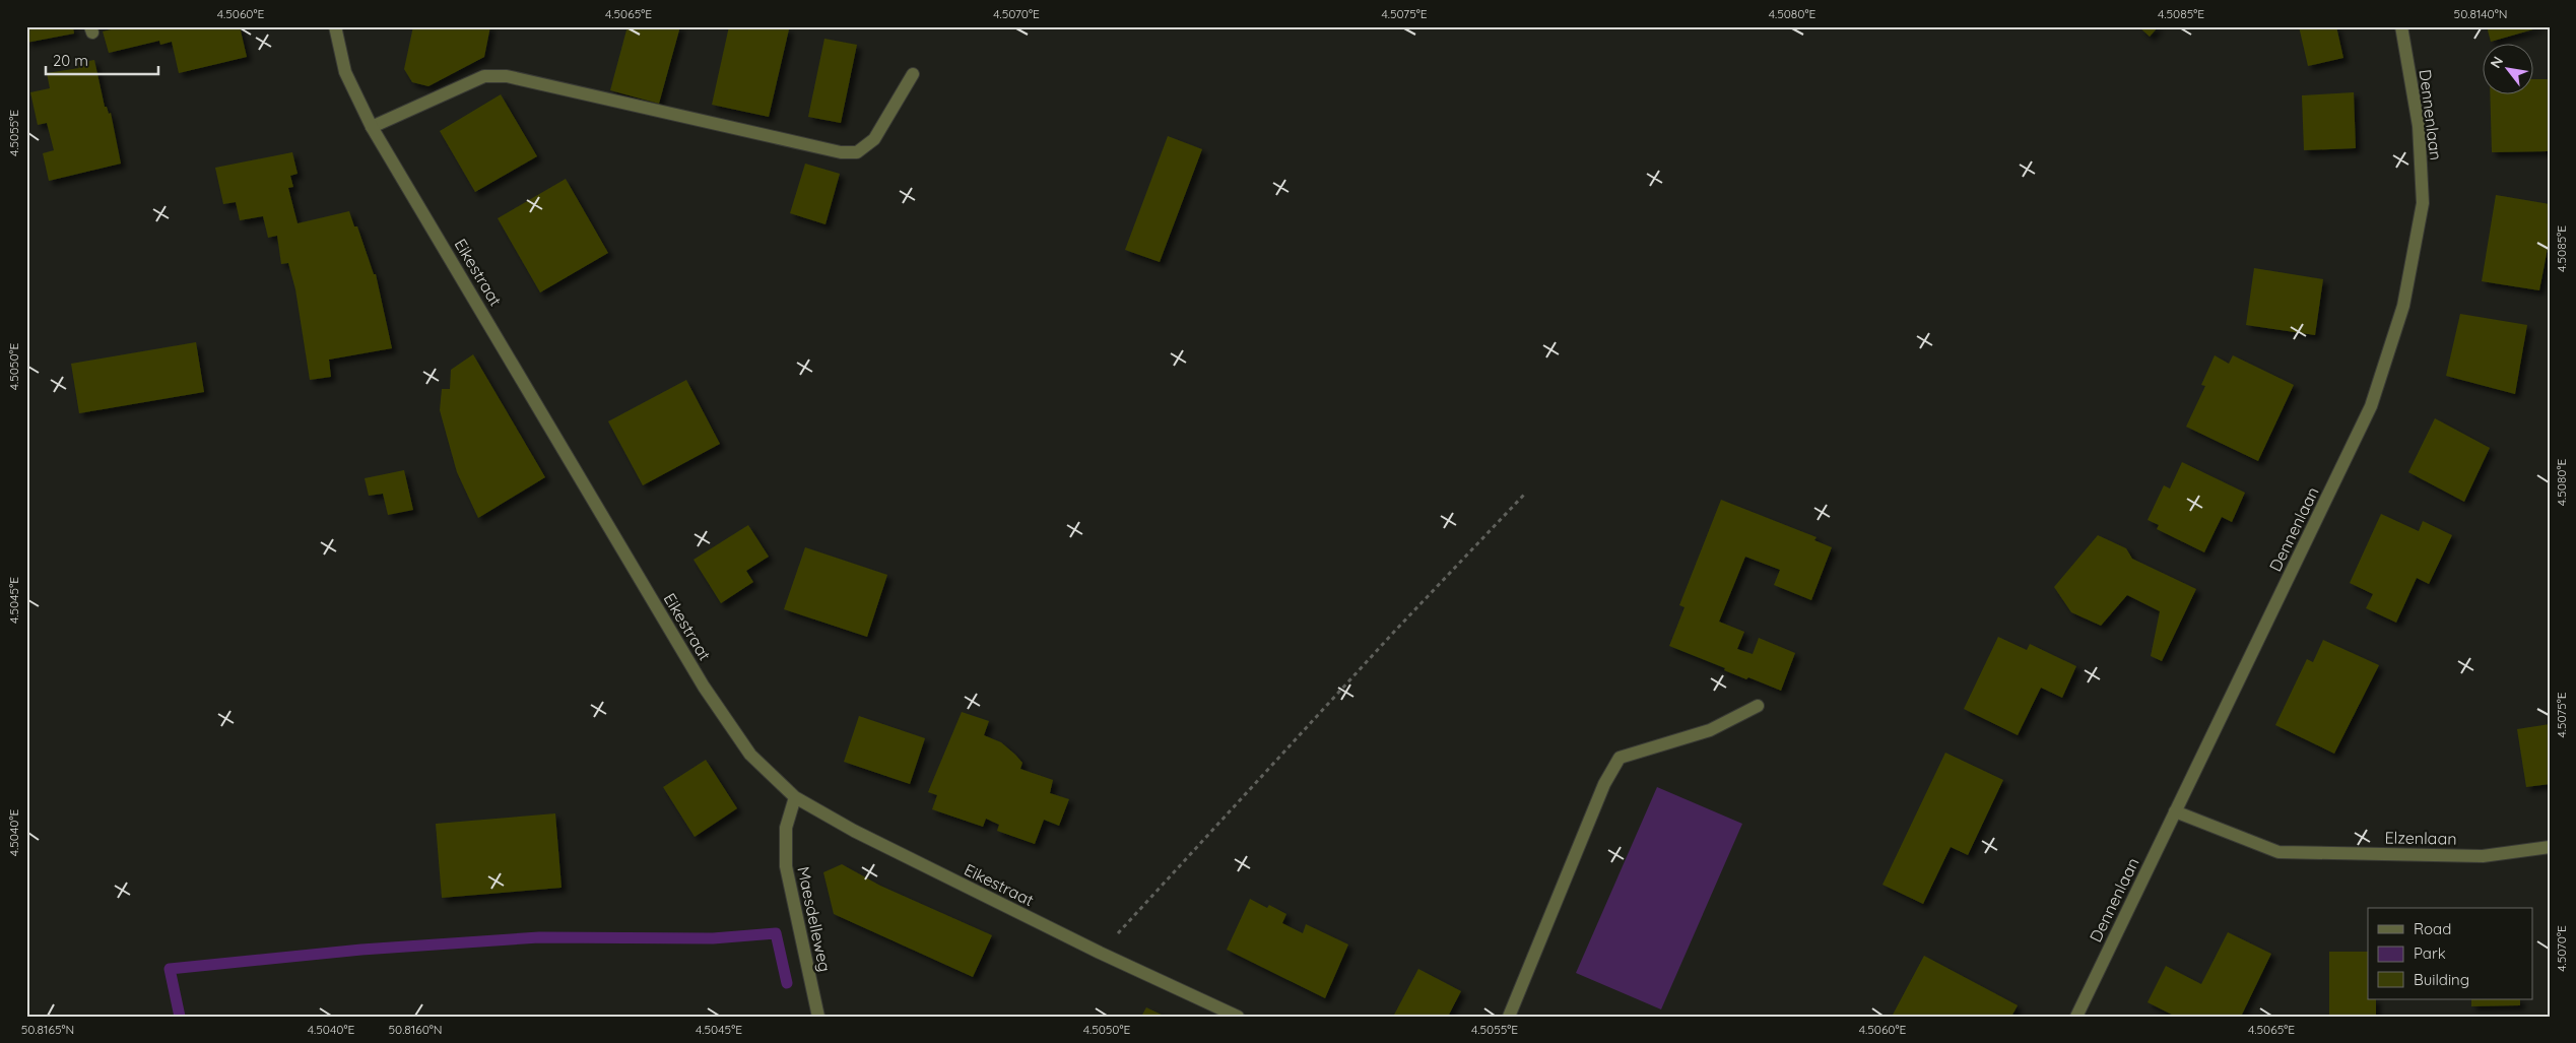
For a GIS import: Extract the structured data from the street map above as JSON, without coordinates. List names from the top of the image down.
{
  "streets": {
    "street": [
      "Dennenlaan",
      "Eikestraat",
      "Elzenlaan",
      "Maesdelleweg"
    ]
  },
  "crossings": [
    ["Dennenlaan", "Elzenlaan"],
    ["Eikestraat", "Maesdelleweg"]
  ],
  "legend": ["Road", "Park", "Building"],
  "scale_bar": "20 m",
  "north": "top left",
  "coordinates": [
    "4.5060°E",
    "4.5065°E",
    "4.5070°E",
    "4.5075°E",
    "4.5080°E",
    "4.5085°E",
    "50.8140°N",
    "4.5055°E",
    "4.5050°E",
    "4.5045°E",
    "4.5040°E",
    "50.8165°N",
    "50.8160°N"
  ]
}
